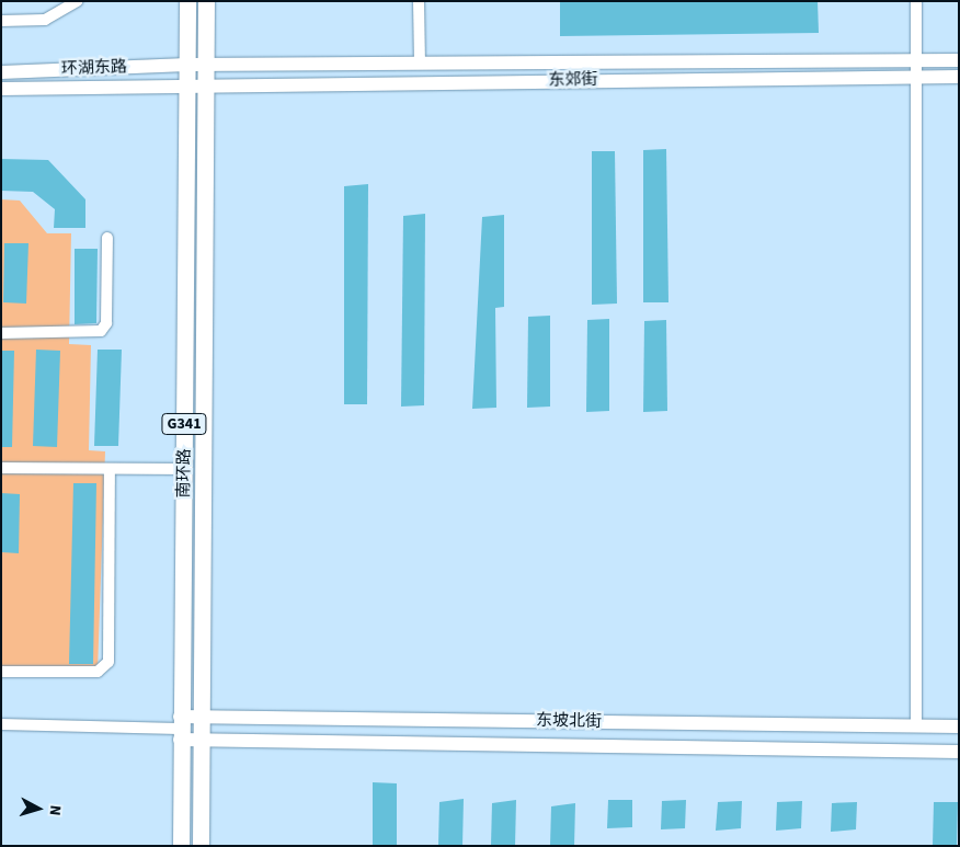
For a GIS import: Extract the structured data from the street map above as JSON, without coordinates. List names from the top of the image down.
{
  "streets": {
    "highway": ["G341", "南环路"],
    "main road": ["环湖东路", "东郊街", "东坡北街"]
  },
  "crossings": [
    ["环湖东路", "东郊街"],
    ["环湖东路", "南环路"],
    ["东郊街", "南环路"],
    ["南环路", "东坡北街"]
  ],
  "north": "right"
}
